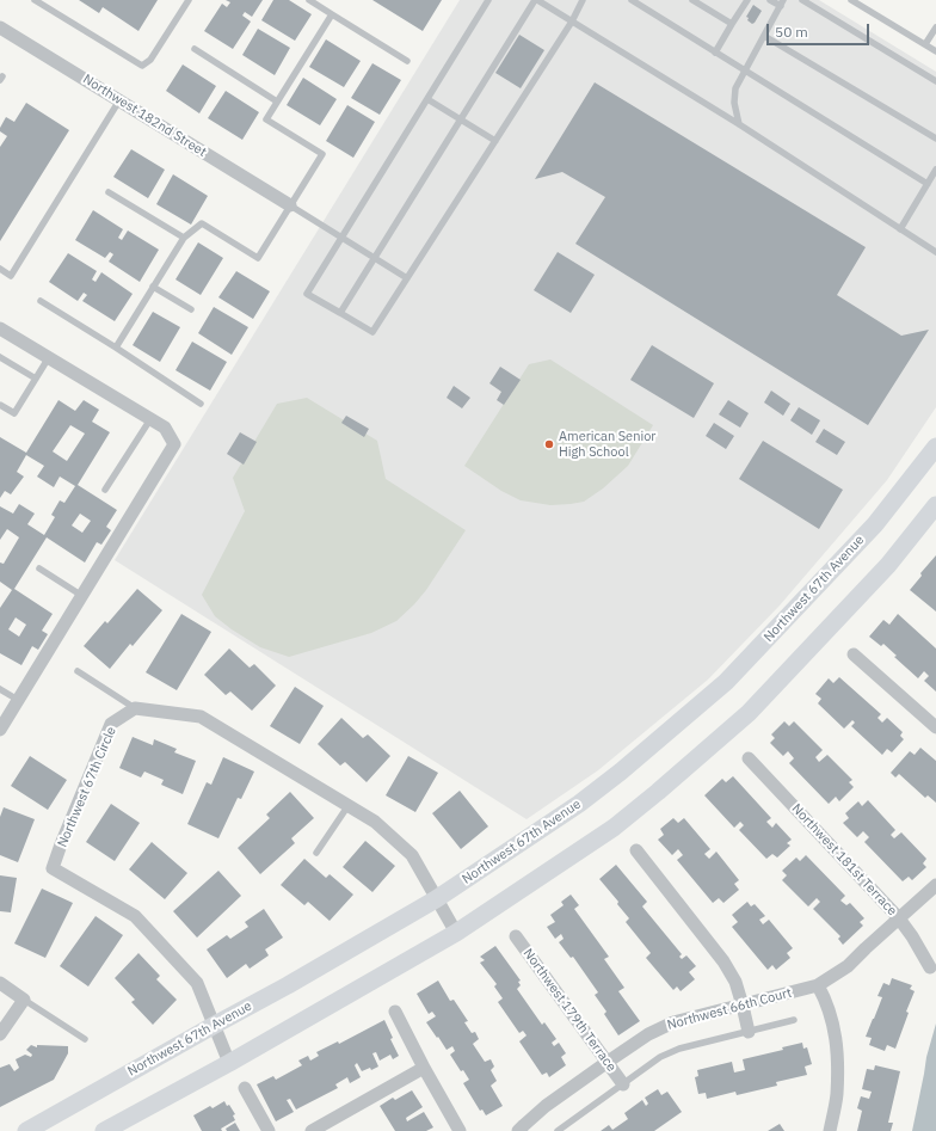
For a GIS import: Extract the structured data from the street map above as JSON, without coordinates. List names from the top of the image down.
{
  "streets": {
    "main road": ["Northwest 67th Avenue"],
    "street": [
      "Northwest 182nd Street",
      "Northwest 67th Circle",
      "Northwest 181st Terrace",
      "Northwest 66th Court",
      "Northwest 179th Terrace"
    ]
  },
  "crossings": [
    ["Northwest 67th Avenue", "Northwest 67th Circle"],
    ["Northwest 181st Terrace", "Northwest 66th Court"],
    ["Northwest 66th Court", "Northwest 179th Terrace"]
  ],
  "places": ["American Senior High School"],
  "scale_bar": "50 m"
}
